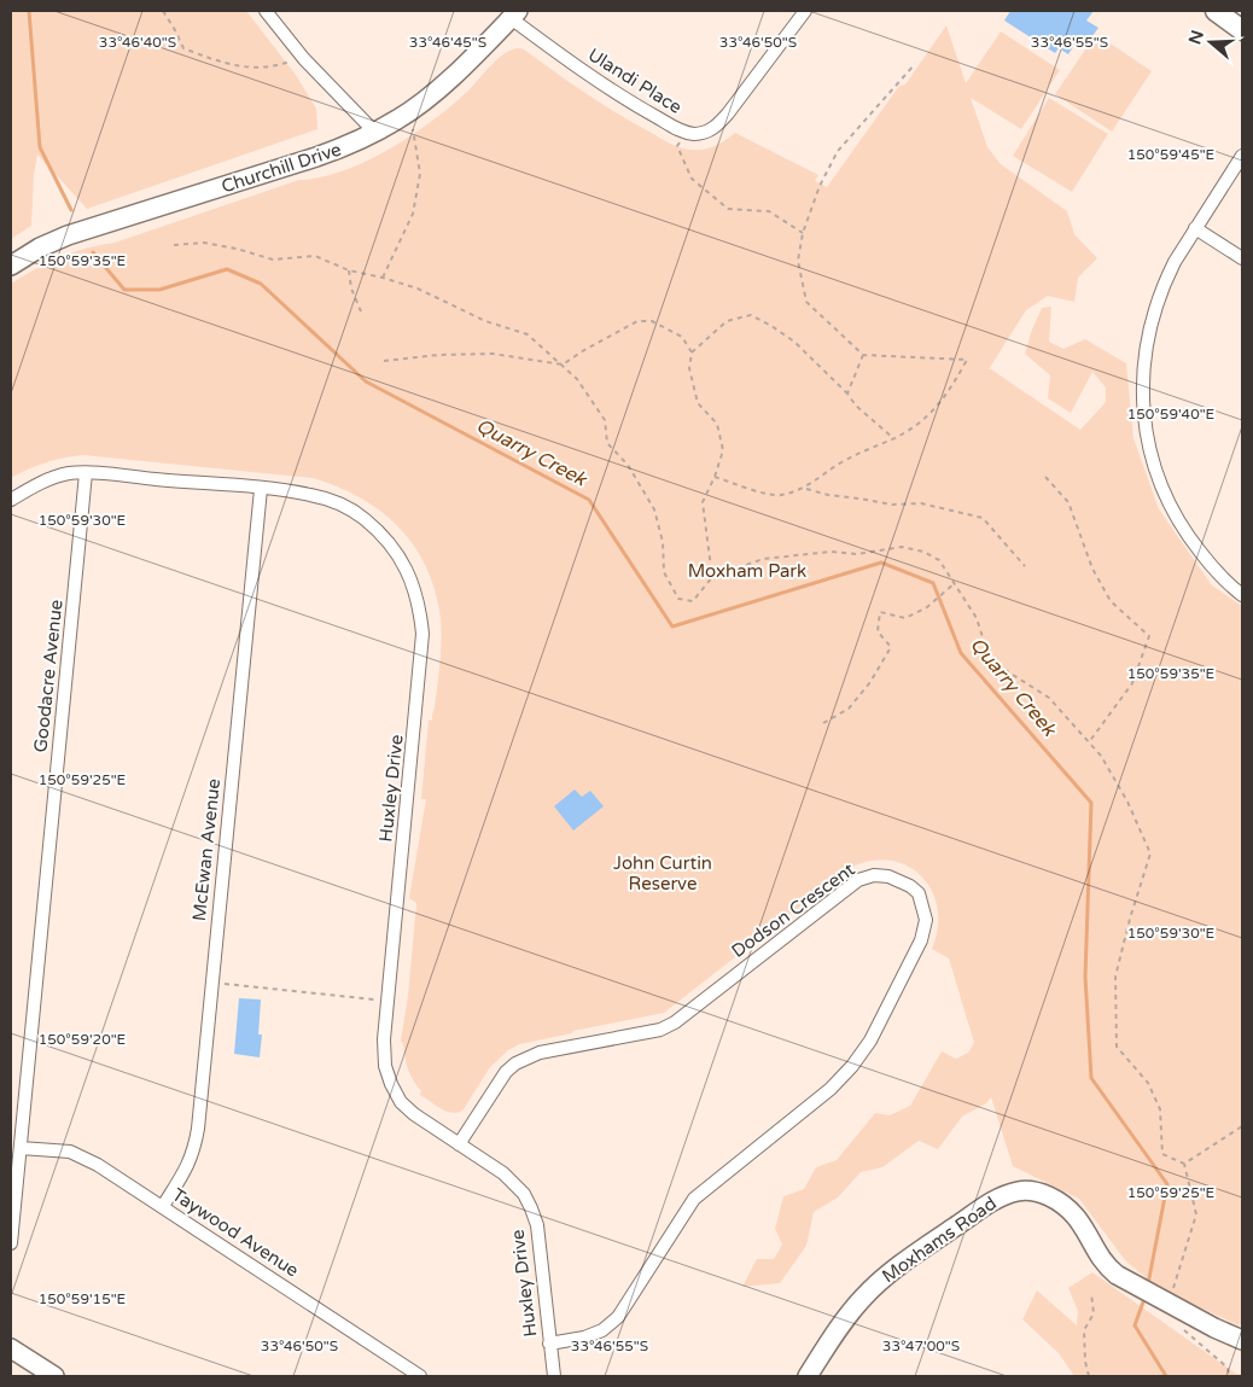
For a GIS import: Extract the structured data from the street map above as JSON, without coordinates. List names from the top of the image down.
{
  "streets": {
    "street": [
      "Ulandi Place",
      "Churchill Drive",
      "Goodacre Avenue",
      "Huxley Drive",
      "McEwan Avenue",
      "Dodson Crescent",
      "Taywood Avenue",
      "Moxhams Road"
    ]
  },
  "crossings": [
    ["Ulandi Place", "Churchill Drive"],
    ["Goodacre Avenue", "Huxley Drive"],
    ["Goodacre Avenue", "Taywood Avenue"],
    ["Huxley Drive", "McEwan Avenue"],
    ["Huxley Drive", "Dodson Crescent"],
    ["McEwan Avenue", "Taywood Avenue"]
  ],
  "water": ["Quarry Creek"],
  "parks": ["Moxham Park", "John Curtin Reserve"],
  "north": "left",
  "coordinates": [
    "33°46'40\"S",
    "33°46'45\"S",
    "33°46'50\"S",
    "33°46'55\"S",
    "150°59'45\"E",
    "150°59'35\"E",
    "150°59'40\"E",
    "150°59'30\"E",
    "150°59'25\"E",
    "150°59'20\"E",
    "150°59'15\"E",
    "33°47'00\"S"
  ]
}
